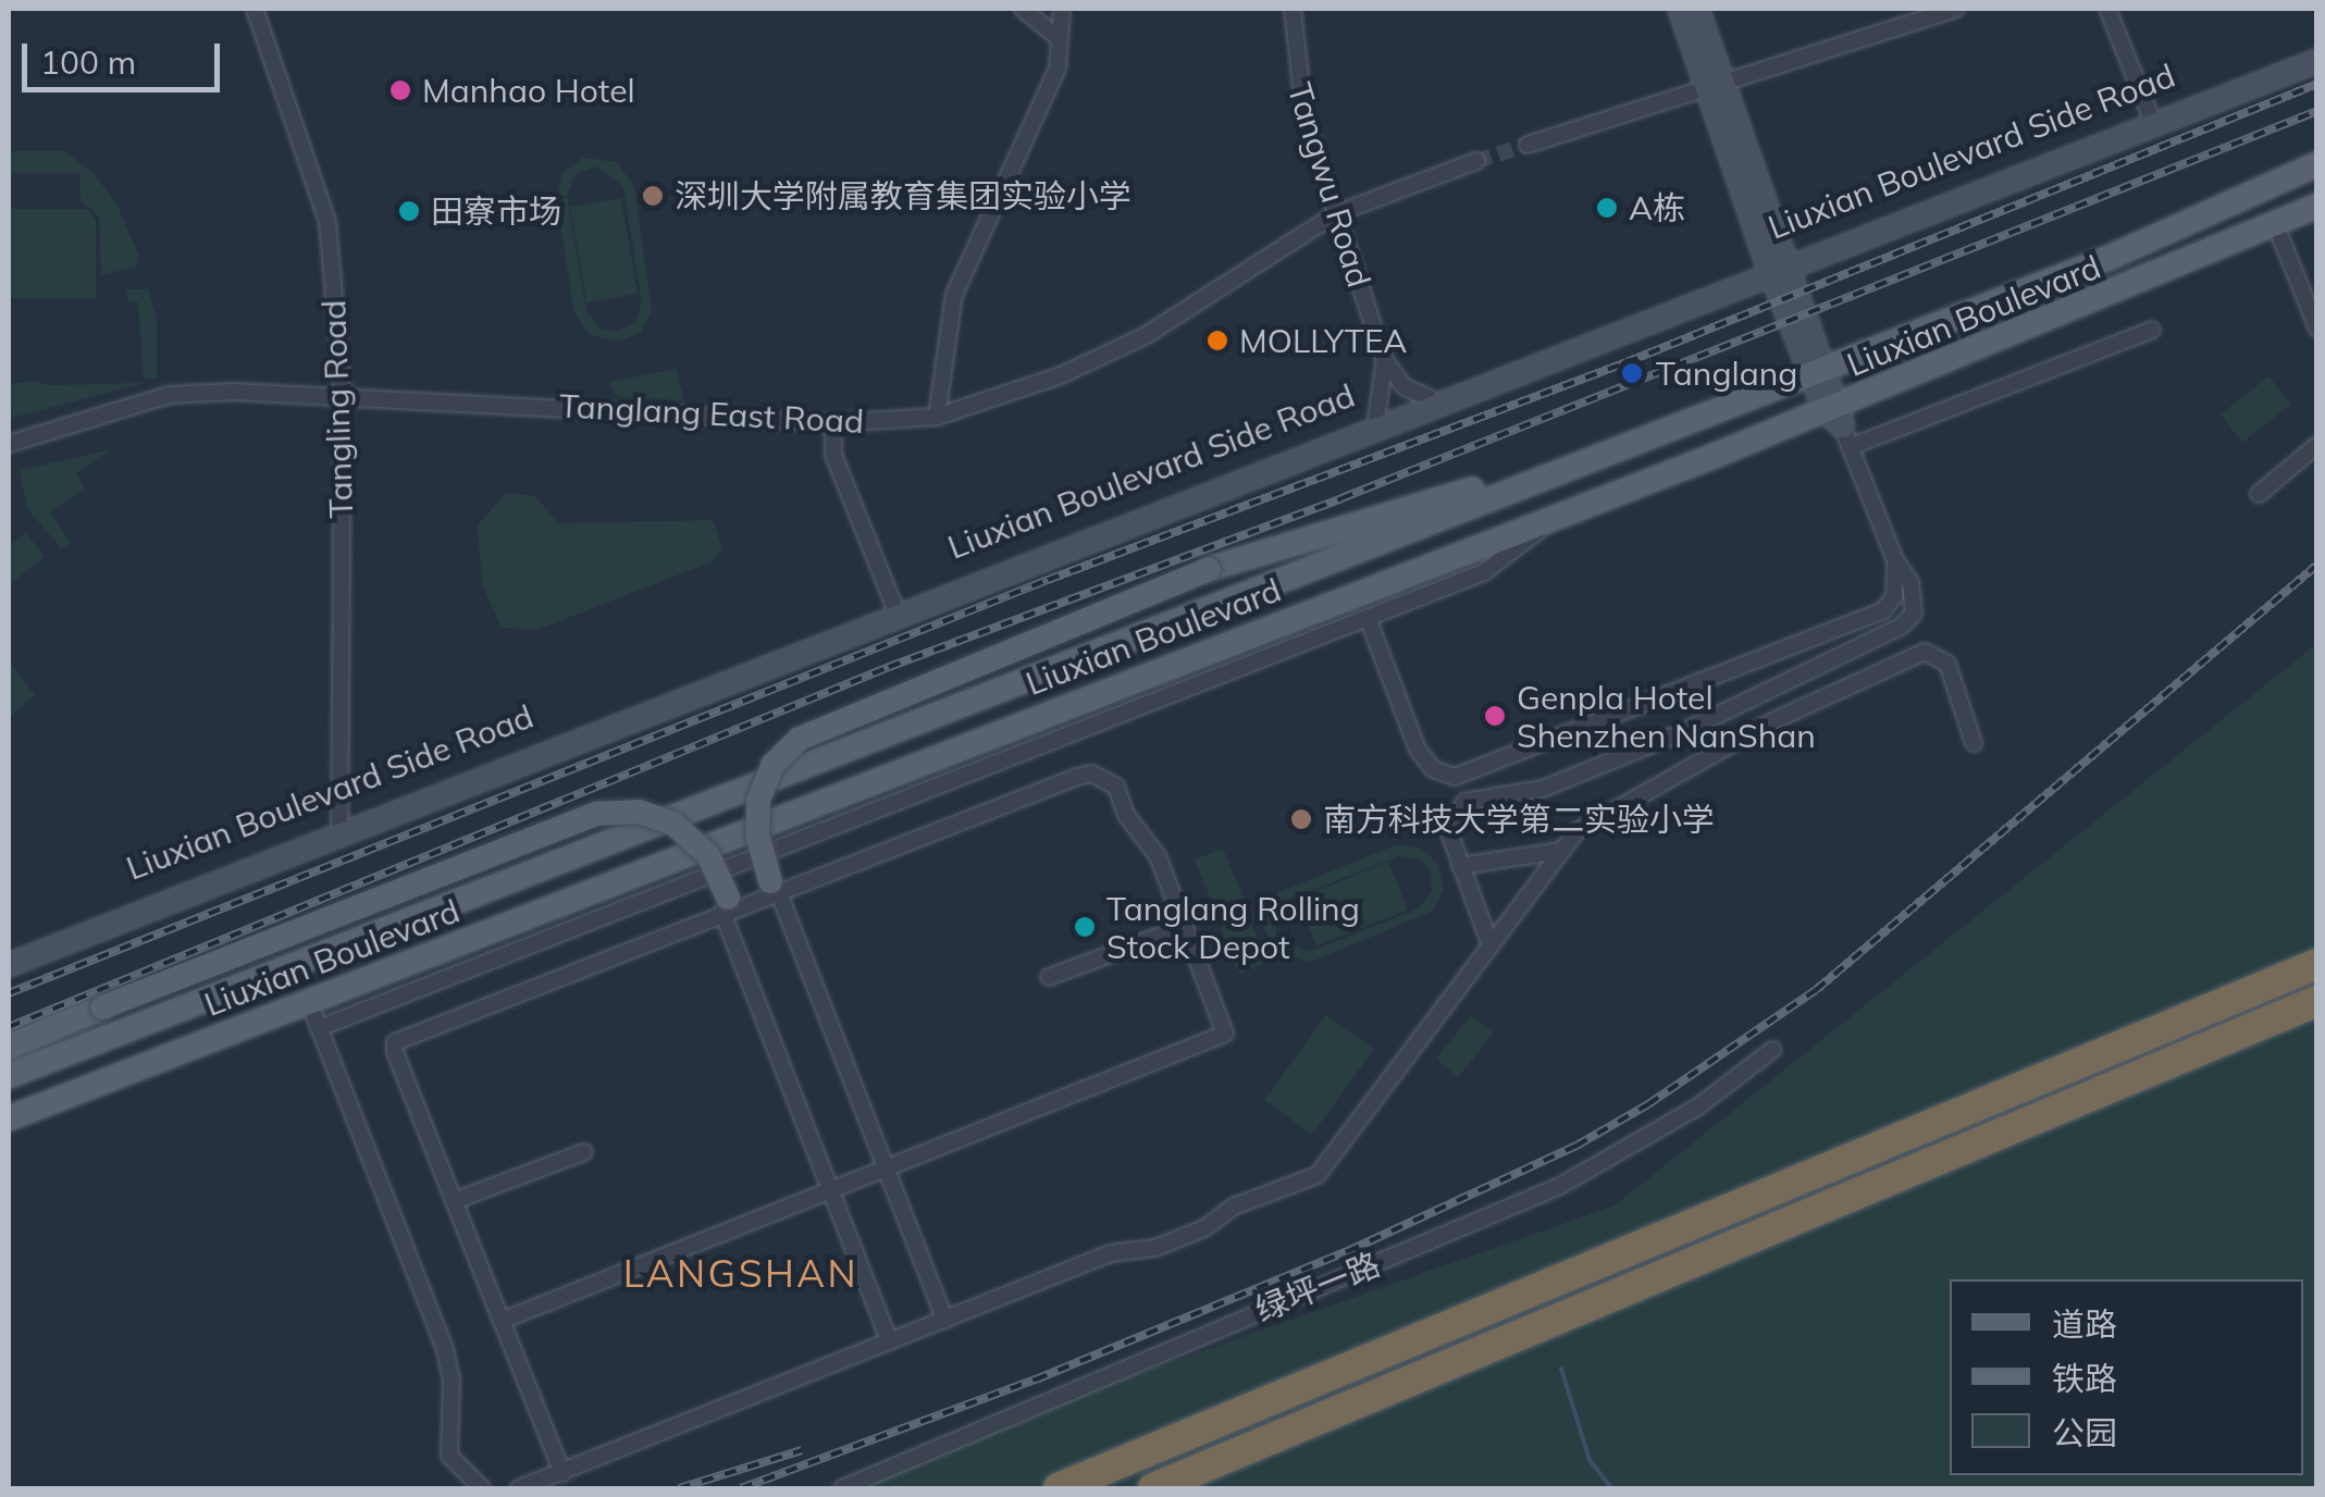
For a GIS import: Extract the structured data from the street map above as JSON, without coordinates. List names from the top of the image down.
{
  "streets": {
    "main road": ["Liuxian Boulevard Side Road", "Liuxian Boulevard"],
    "street": [
      "Tangwu Road",
      "Tangling Road",
      "Tanglang East Road",
      "绿坪一路"
    ]
  },
  "crossings": [
    ["Liuxian Boulevard Side Road", "Tangwu Road"],
    ["Liuxian Boulevard Side Road", "Tangling Road"],
    ["Tangwu Road", "Tanglang East Road"],
    ["Tangling Road", "Tanglang East Road"]
  ],
  "districts": ["LANGSHAN"],
  "places": [
    "Manhao Hotel",
    "深圳大学附属教育集团实验小学",
    "A栋",
    "田寮市场",
    "MOLLYTEA",
    "Tanglang",
    "Genpla Hotel Shenzhen NanShan",
    "南方科技大学第二实验小学",
    "Tanglang Rolling Stock Depot"
  ],
  "legend": ["道路", "铁路", "公园"],
  "scale_bar": "100 m"
}
